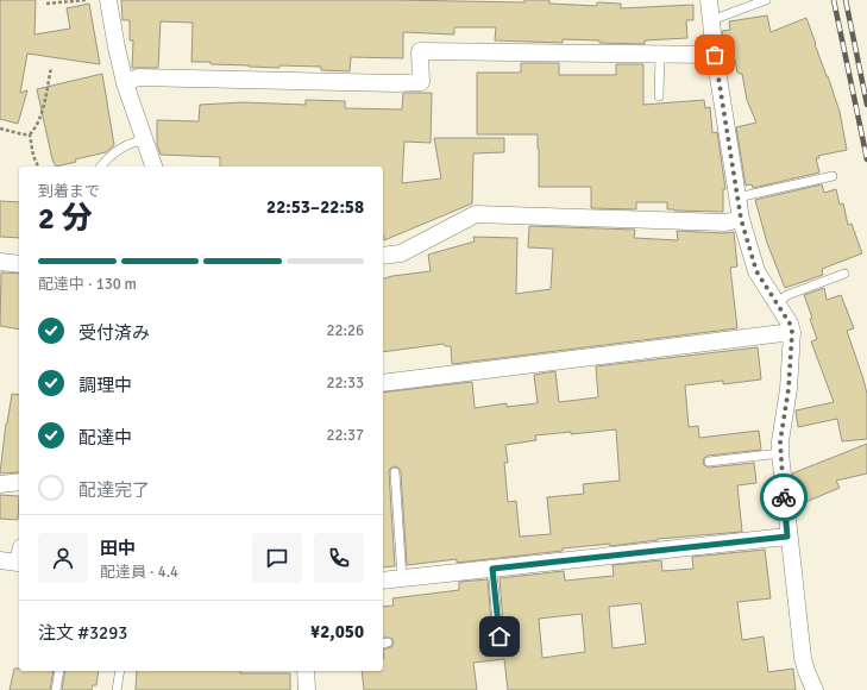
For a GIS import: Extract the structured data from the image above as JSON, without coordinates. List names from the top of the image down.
{
  "page": {
    "heading": ["2 分", "到着まで", "22:53–22:58"],
    "panel": [
      "田中",
      "配達員 · 4.4",
      "注文 #3293",
      "¥2,050"
    ],
    "bar": "配達中 · 130 m",
    "list": [
      ["受付済み", "22:26"],
      ["調理中", "22:33"],
      ["配達中", "22:37"],
      "配達完了"
    ]
  }
}
